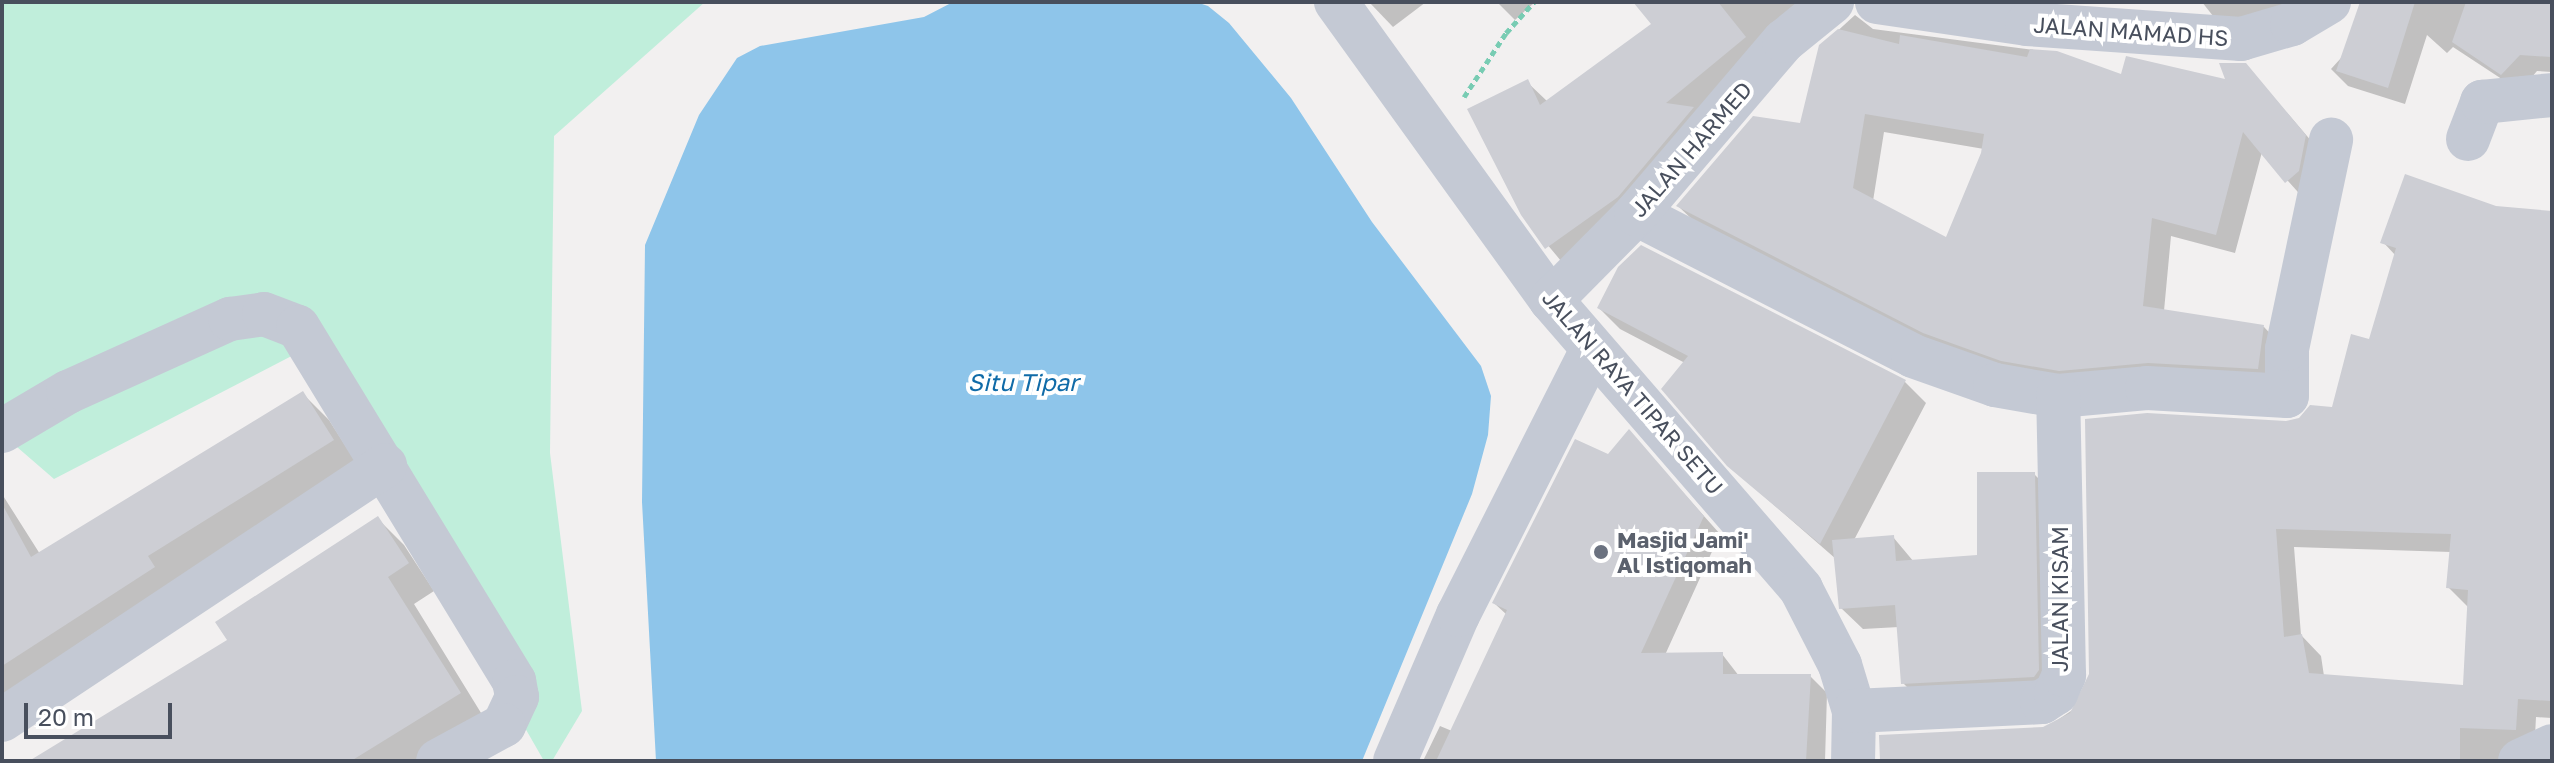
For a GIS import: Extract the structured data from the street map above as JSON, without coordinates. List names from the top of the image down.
{
  "streets": {
    "street": [
      "JALAN MAMAD HS",
      "JALAN HARMED",
      "JALAN RAYA TIPAR SETU",
      "JALAN KISAM"
    ]
  },
  "crossings": [
    ["JALAN HARMED", "JALAN RAYA TIPAR SETU"],
    ["JALAN RAYA TIPAR SETU", "JALAN KISAM"]
  ],
  "water": ["Situ Tipar"],
  "places": ["Masjid Jami' Al Istiqomah"],
  "scale_bar": "20 m"
}
